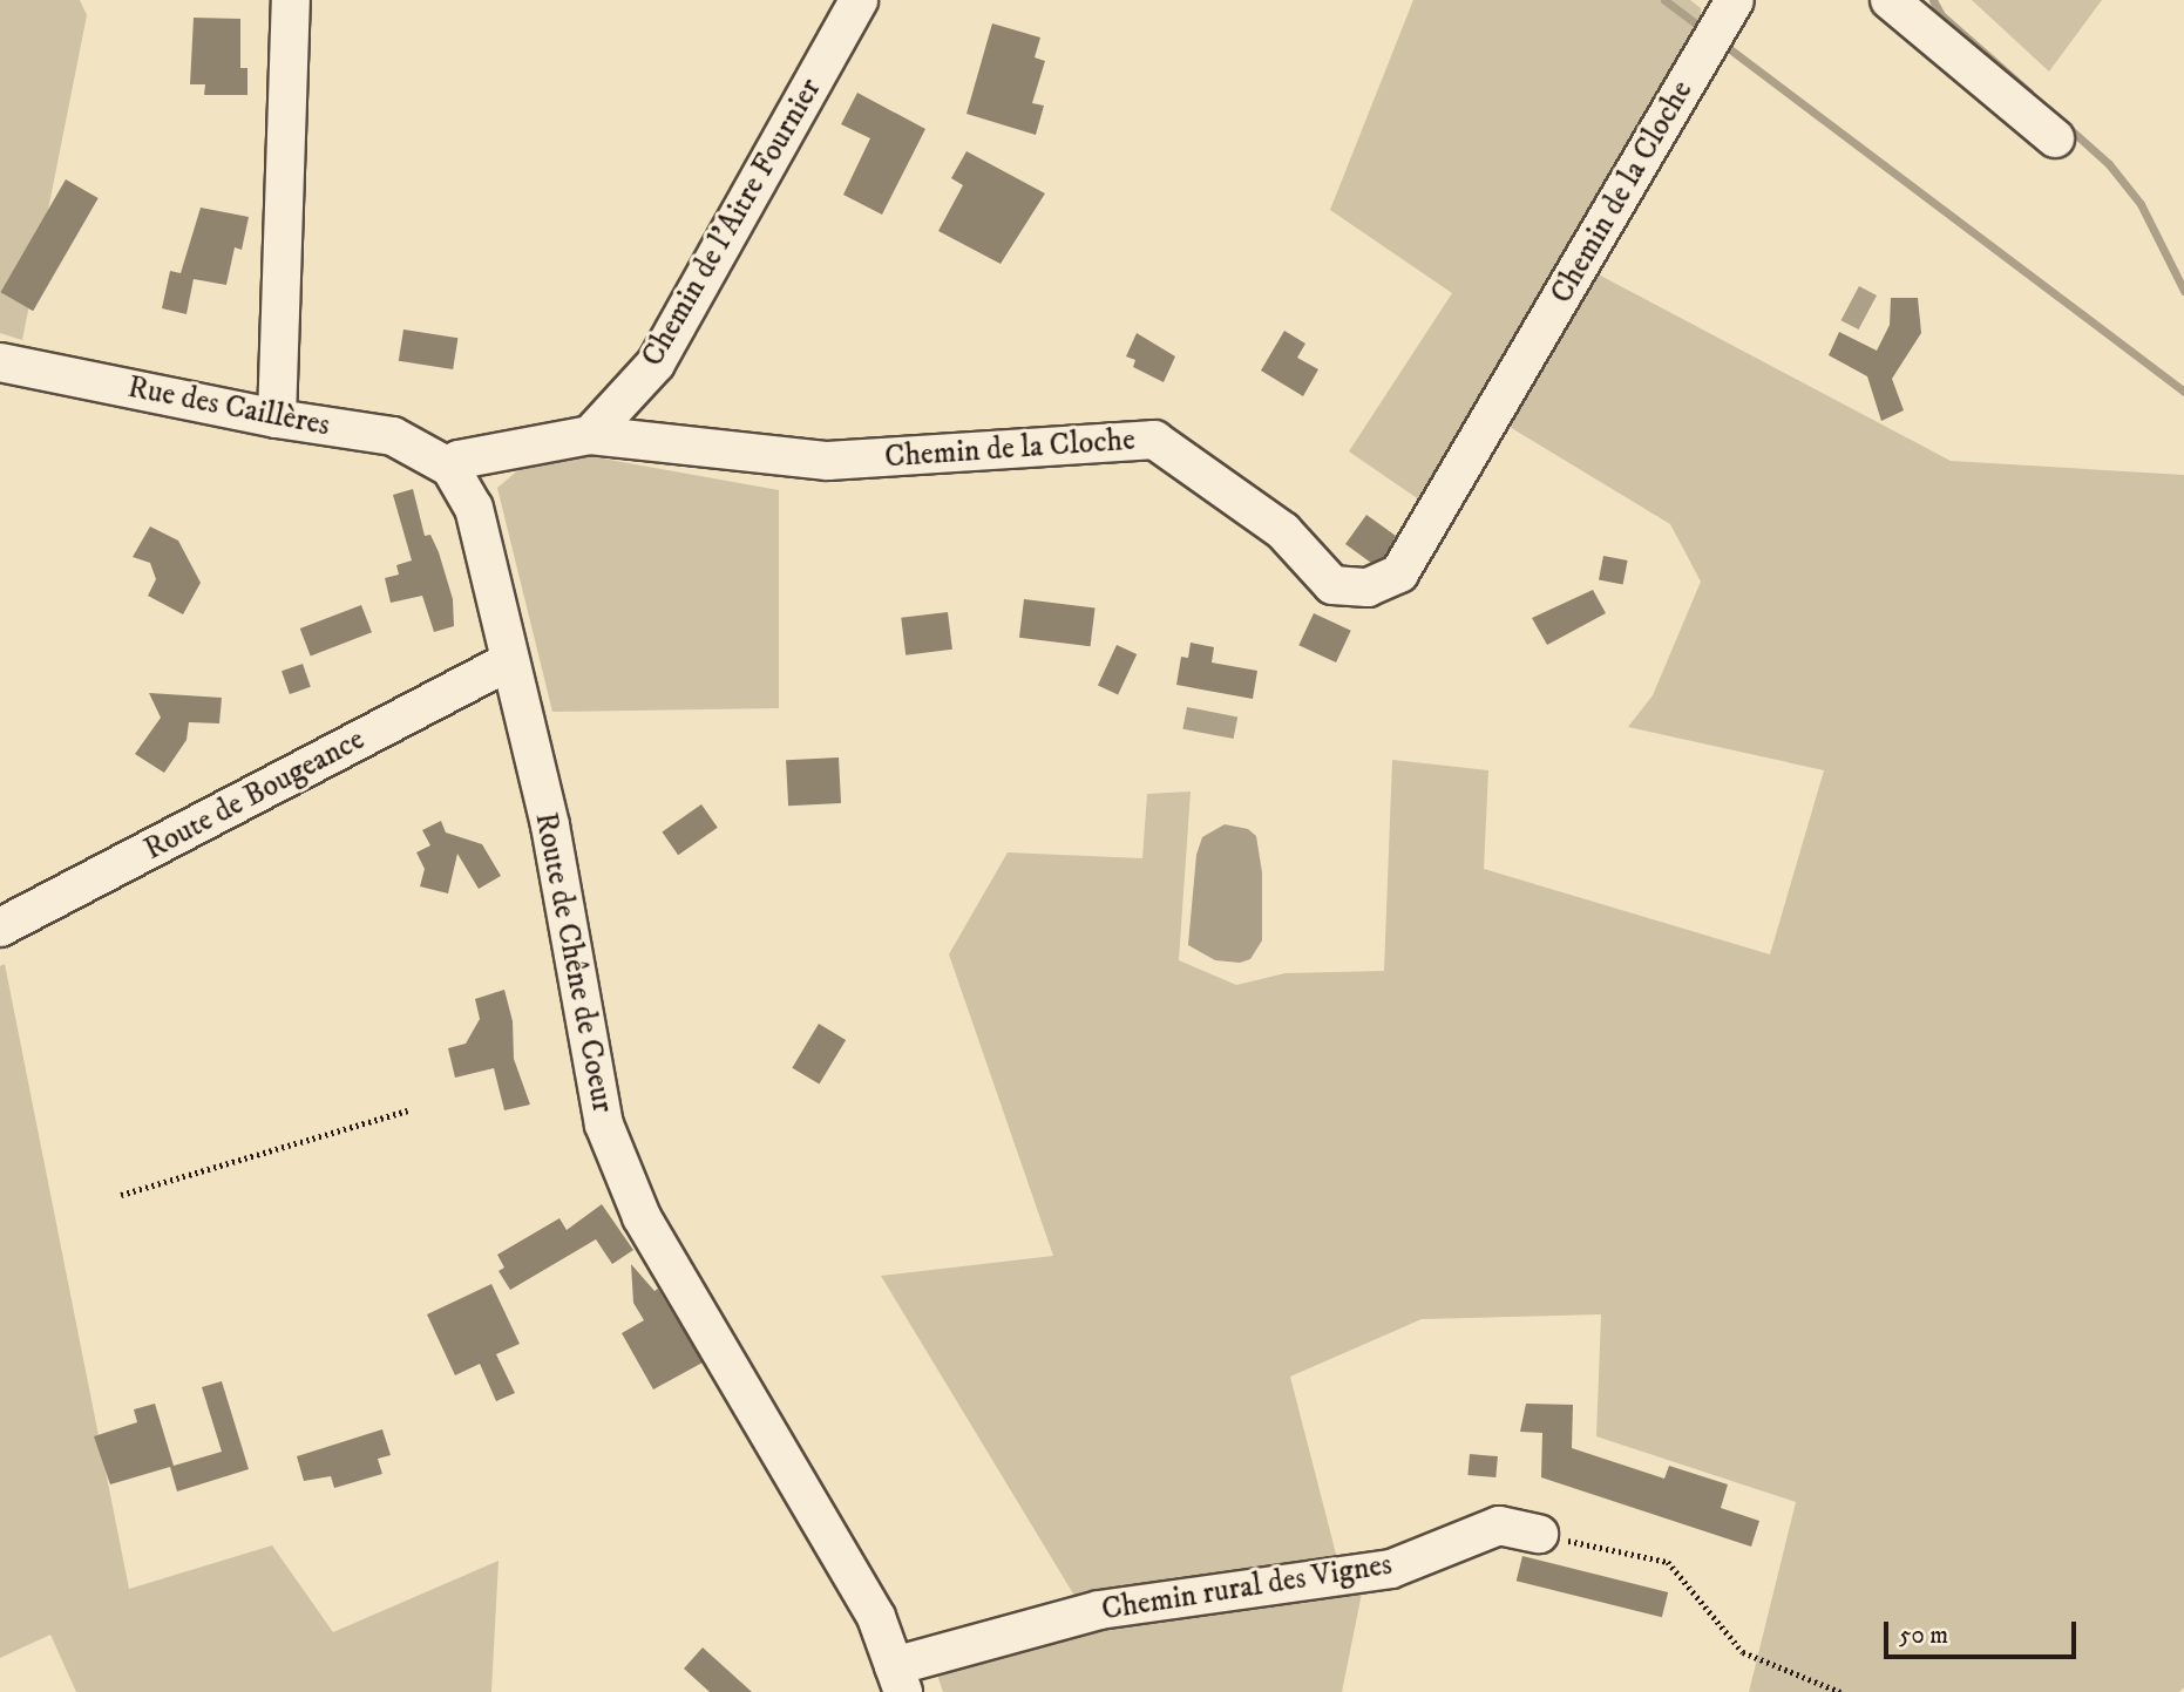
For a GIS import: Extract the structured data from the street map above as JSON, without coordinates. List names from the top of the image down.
{
  "streets": {
    "street": [
      "Chemin de la Cloche",
      "Chemin de l'Aitre Fournier",
      "Rue des Caillères",
      "Route de Bougeance",
      "Route de Chêne de Coeur",
      "Chemin rural des Vignes"
    ]
  },
  "crossings": [
    ["Chemin de la Cloche", "Chemin de l'Aitre Fournier"],
    ["Chemin de la Cloche", "Rue des Caillères"],
    ["Chemin de la Cloche", "Route de Chêne de Coeur"],
    ["Rue des Caillères", "Route de Chêne de Coeur"],
    ["Route de Bougeance", "Route de Chêne de Coeur"],
    ["Route de Chêne de Coeur", "Chemin rural des Vignes"]
  ],
  "scale_bar": "50 m"
}
